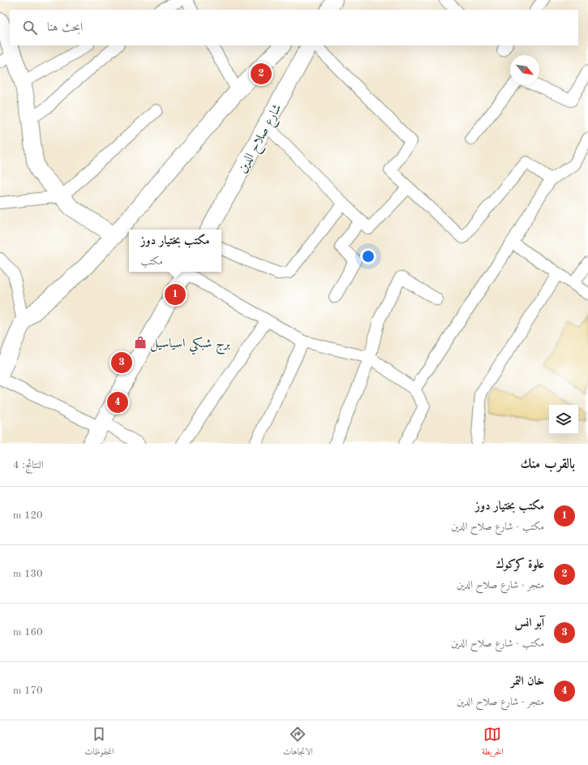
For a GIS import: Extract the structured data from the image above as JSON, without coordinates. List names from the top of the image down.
{
  "streets": {
    "street": ["شارع صلاح الدين"]
  },
  "places": {
    "shop": ["برج شبکي اسیاسیل"]
  },
  "north": "bottom right",
  "page": {
    "search": "ابحث هنا",
    "pins": [
      "2",
      "1",
      "3",
      "4"
    ],
    "popup": ["مكتب بختيار دوز", "مكتب"],
    "heading": ["بالقرب منك", "النتائج: 4"],
    "list": [
      {
        "mark": "1",
        "name": "مكتب بختيار دوز",
        "note": "مكتب · شارع صلاح الدين",
        "value": "120 m"
      },
      {
        "mark": "2",
        "name": "علوة كركوك",
        "note": "متجر · شارع صلاح الدين",
        "value": "130 m"
      },
      {
        "mark": "3",
        "name": "آبو انس",
        "note": "مكتب · شارع صلاح الدين",
        "value": "160 m"
      },
      {
        "mark": "4",
        "name": "خان التمر",
        "note": "متجر · شارع صلاح الدين",
        "value": "170 m"
      }
    ],
    "nav": ["الخريطة", "الاتجاهات", "المحفوظات"]
  }
}
